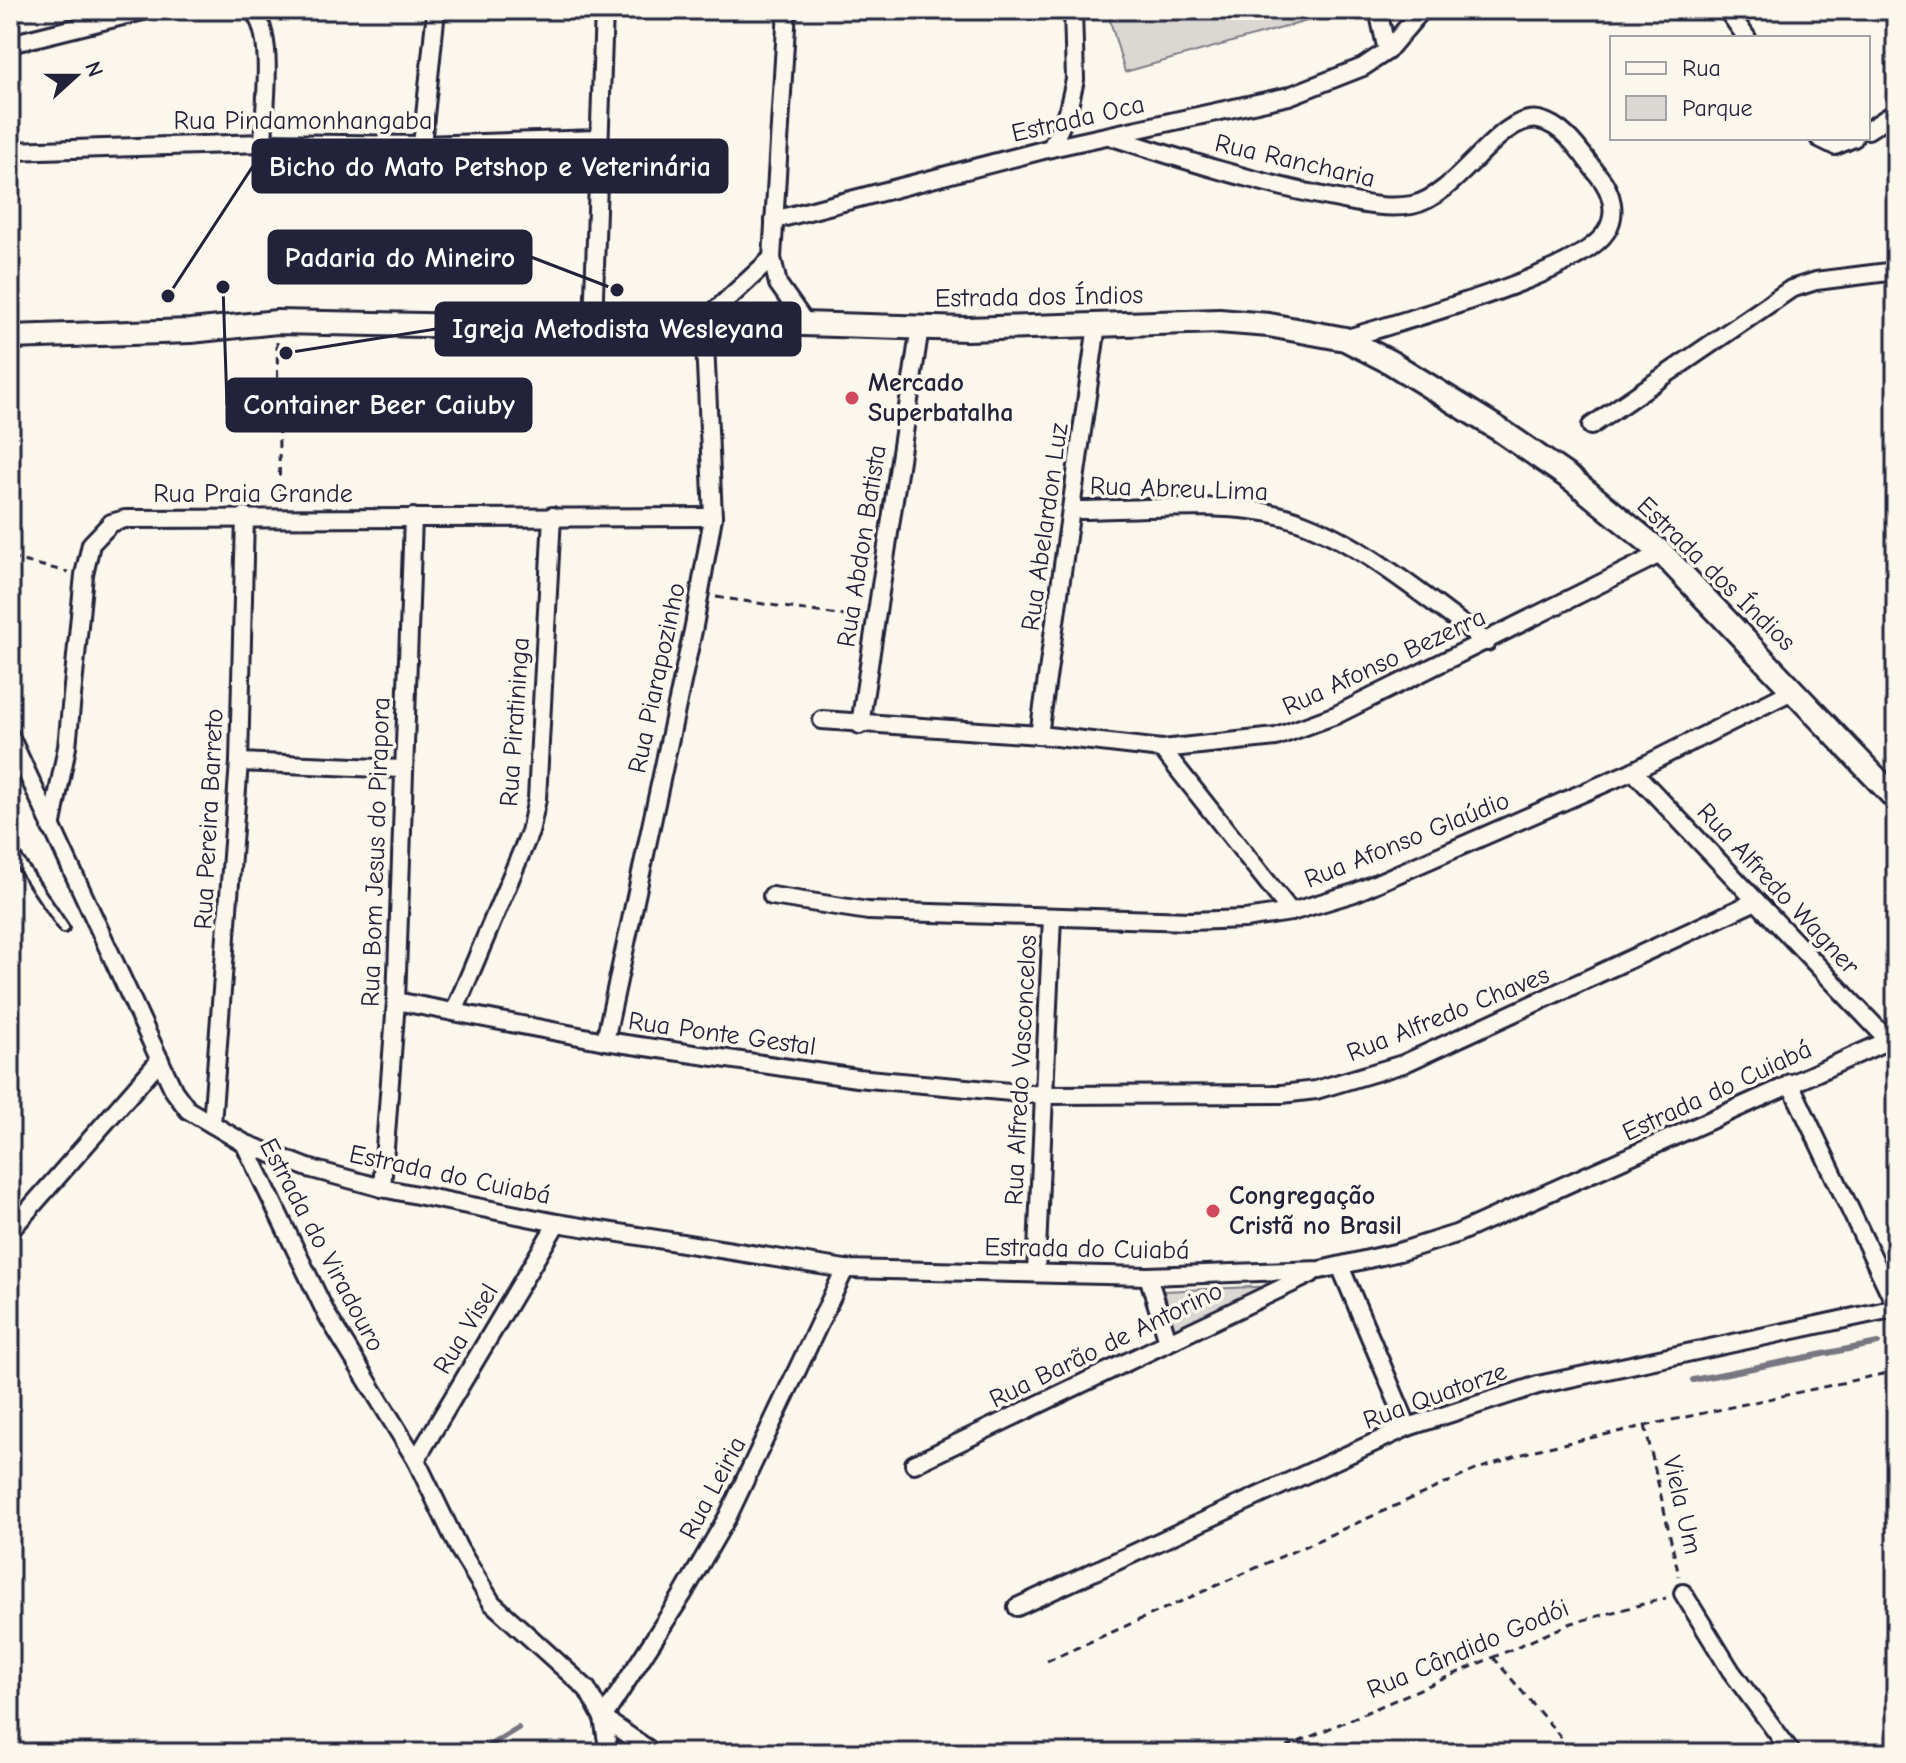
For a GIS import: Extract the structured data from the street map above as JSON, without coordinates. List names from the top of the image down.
{
  "streets": {
    "street": [
      "Estrada Oca",
      "Rua Pindamonhangaba",
      "Rua Rancharia",
      "Estrada dos Índios",
      "Rua Abreu Lima",
      "Rua Praia Grande",
      "Rua Abelardon Luz",
      "Rua Abdon Batista",
      "Rua Afonso Bezerra",
      "Rua Piarapozinho",
      "Rua Piratininga",
      "Rua Pereira Barreto",
      "Rua Afonso Glaúdio",
      "Rua Bom Jesus do Pirapora",
      "Rua Alfredo Wagner",
      "Rua Alfredo Chaves",
      "Rua Ponte Gestal",
      "Rua Alfredo Vasconcelos",
      "Estrada do Cuiabá",
      "Estrada do Viradouro",
      "Rua Visel",
      "Rua Barão de Antorino",
      "Rua Quatorze",
      "Rua Leiria"
    ],
    "path": ["Viela Um", "Rua Cândido Godói"]
  },
  "crossings": [
    ["Estrada Oca", "Rua Rancharia"],
    ["Rua Rancharia", "Estrada dos Índios"],
    ["Estrada dos Índios", "Rua Abelardon Luz"],
    ["Estrada dos Índios", "Rua Abdon Batista"],
    ["Estrada dos Índios", "Rua Afonso Bezerra"],
    ["Estrada dos Índios", "Rua Piarapozinho"],
    ["Estrada dos Índios", "Rua Afonso Glaúdio"],
    ["Rua Abreu Lima", "Rua Abelardon Luz"],
    ["Rua Abreu Lima", "Rua Afonso Bezerra"],
    ["Rua Praia Grande", "Rua Piarapozinho"],
    ["Rua Praia Grande", "Rua Piratininga"],
    ["Rua Praia Grande", "Rua Pereira Barreto"],
    ["Rua Praia Grande", "Rua Bom Jesus do Pirapora"],
    ["Rua Praia Grande", "Estrada do Viradouro"],
    ["Rua Abelardon Luz", "Rua Afonso Bezerra"],
    ["Rua Abdon Batista", "Rua Afonso Bezerra"],
    ["Rua Piarapozinho", "Rua Ponte Gestal"],
    ["Rua Piratininga", "Rua Ponte Gestal"],
    ["Rua Pereira Barreto", "Estrada do Viradouro"],
    ["Rua Afonso Glaúdio", "Rua Alfredo Wagner"],
    ["Rua Afonso Glaúdio", "Rua Alfredo Vasconcelos"],
    ["Rua Bom Jesus do Pirapora", "Rua Ponte Gestal"],
    ["Rua Bom Jesus do Pirapora", "Estrada do Cuiabá"],
    ["Rua Alfredo Wagner", "Rua Alfredo Chaves"],
    ["Rua Alfredo Wagner", "Estrada do Cuiabá"],
    ["Rua Alfredo Chaves", "Rua Ponte Gestal"],
    ["Rua Alfredo Chaves", "Rua Alfredo Vasconcelos"],
    ["Rua Ponte Gestal", "Rua Alfredo Vasconcelos"],
    ["Rua Alfredo Vasconcelos", "Estrada do Cuiabá"],
    ["Estrada do Cuiabá", "Estrada do Viradouro"],
    ["Estrada do Cuiabá", "Rua Visel"],
    ["Estrada do Cuiabá", "Rua Barão de Antorino"],
    ["Estrada do Cuiabá", "Rua Leiria"],
    ["Estrada do Viradouro", "Rua Visel"],
    ["Estrada do Viradouro", "Rua Leiria"],
    ["Viela Um", "Rua Cândido Godói"]
  ],
  "places": [
    "Container Beer Caiuby",
    "Padaria do Mineiro",
    "Bicho do Mato Petshop e Veterinária",
    "Igreja Metodista Wesleyana",
    "Mercado Superbatalha",
    "Congregação Cristã no Brasil"
  ],
  "legend": ["Rua", "Parque"],
  "north": "right"
}
